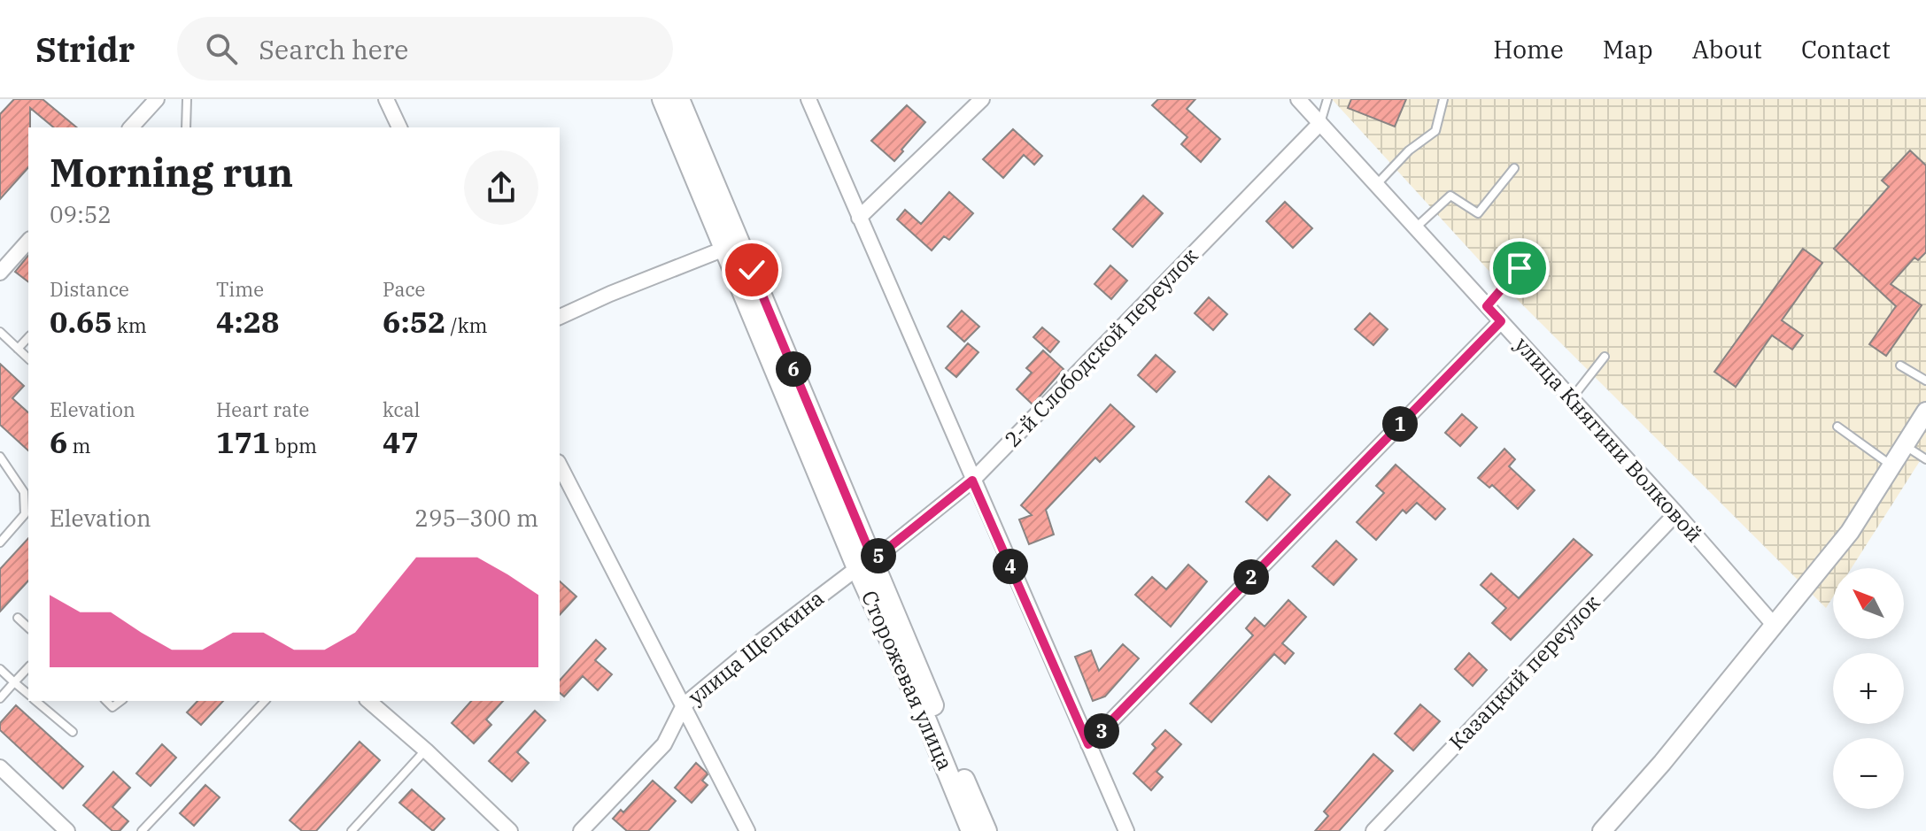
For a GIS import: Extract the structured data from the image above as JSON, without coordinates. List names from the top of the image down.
{
  "streets": {
    "main road": ["Сторожевая улица"],
    "street": [
      "2-й Слободской переулок",
      "улица Княгини Волковой",
      "улица Щепкина",
      "Казацкий переулок"
    ]
  },
  "crossings": [
    ["2-й Слободской переулок", "улица Княгини Волковой"],
    ["2-й Слободской переулок", "улица Щепкина"],
    ["2-й Слободской переулок", "Сторожевая улица"],
    ["улица Княгини Волковой", "Казацкий переулок"],
    ["улица Щепкина", "Сторожевая улица"]
  ],
  "north": "top left",
  "page": {
    "header": "Stridr",
    "search": "Search here",
    "nav": [
      "Home",
      "Map",
      "About",
      "Contact"
    ],
    "heading": ["Morning run", "09:52"],
    "stats": [
      ["Distance", "0.65 km"],
      ["Time", "4:28"],
      ["Pace", "6:52 /km"],
      ["Elevation", "6 m"],
      ["Heart rate", "171 bpm"],
      ["kcal", "47"]
    ],
    "pins": [
      "6",
      "1",
      "5",
      "4",
      "2",
      "3"
    ],
    "chart": ["Elevation", "295–300 m"],
    "map_buttons": ["+", "−"]
  }
}
